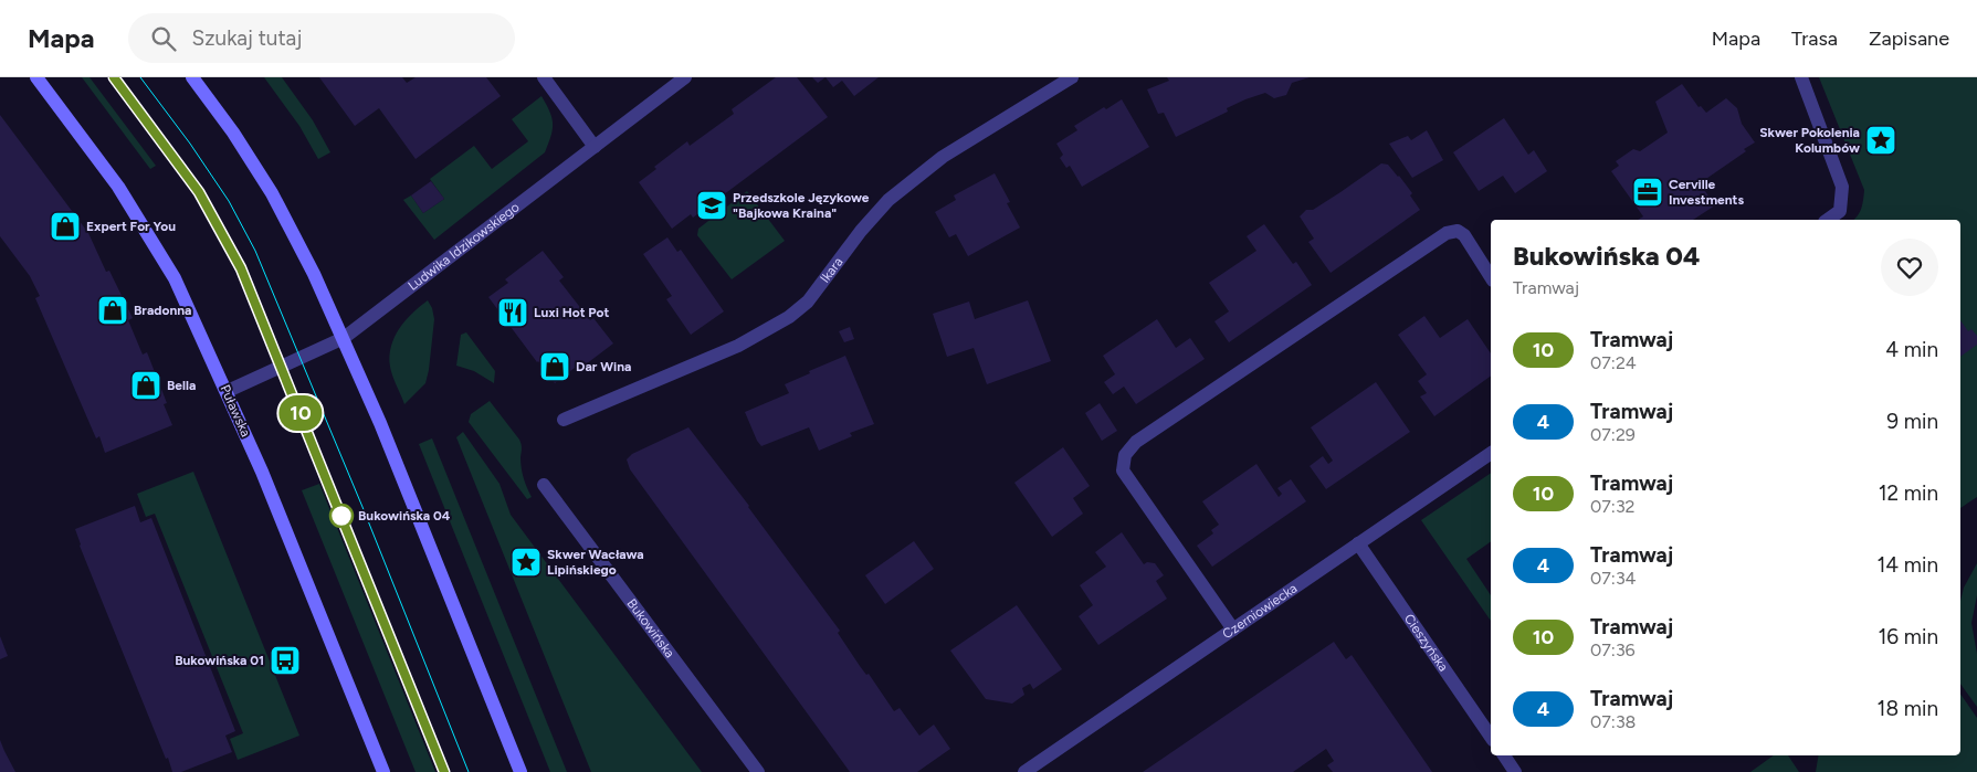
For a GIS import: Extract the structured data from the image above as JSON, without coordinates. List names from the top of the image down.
{
  "streets": {
    "main road": ["Puławska"],
    "street": [
      "Ludwika Idzikowskiego",
      "Ikara",
      "Czerniowiecka",
      "Bukowińska",
      "Cieszyńska"
    ]
  },
  "crossings": [
    ["Ludwika Idzikowskiego", "Puławska"],
    ["Czerniowiecka", "Cieszyńska"]
  ],
  "places": {
    "place": ["Skwer Pokolenia Kolumbów", "Skwer Wacława Lipińskiego"],
    "office": ["Cerville Investments"],
    "school or university": ["Przedszkole Językowe \"Bajkowa Kraina\""],
    "shop": [
      "Expert For You",
      "Bradonna",
      "Dar Wina",
      "Bella"
    ],
    "restaurant": ["Luxi Hot Pot"],
    "other": ["Bukowińska 04"],
    "bus stop": ["Bukowińska 01"]
  },
  "lines": ["tram line 10"],
  "page": {
    "header": "Mapa",
    "search": "Szukaj tutaj",
    "nav": ["Mapa", "Trasa", "Zapisane"],
    "on_map": "10",
    "heading": ["Bukowińska 04", "Tramwaj"],
    "list": [
      {
        "mark": "10",
        "name": "Tramwaj",
        "note": "07:24",
        "value": "4 min"
      },
      {
        "mark": "4",
        "name": "Tramwaj",
        "note": "07:29",
        "value": "9 min"
      },
      {
        "mark": "10",
        "name": "Tramwaj",
        "note": "07:32",
        "value": "12 min"
      },
      {
        "mark": "4",
        "name": "Tramwaj",
        "note": "07:34",
        "value": "14 min"
      },
      {
        "mark": "10",
        "name": "Tramwaj",
        "note": "07:36",
        "value": "16 min"
      },
      {
        "mark": "4",
        "name": "Tramwaj",
        "note": "07:38",
        "value": "18 min"
      }
    ]
  }
}
